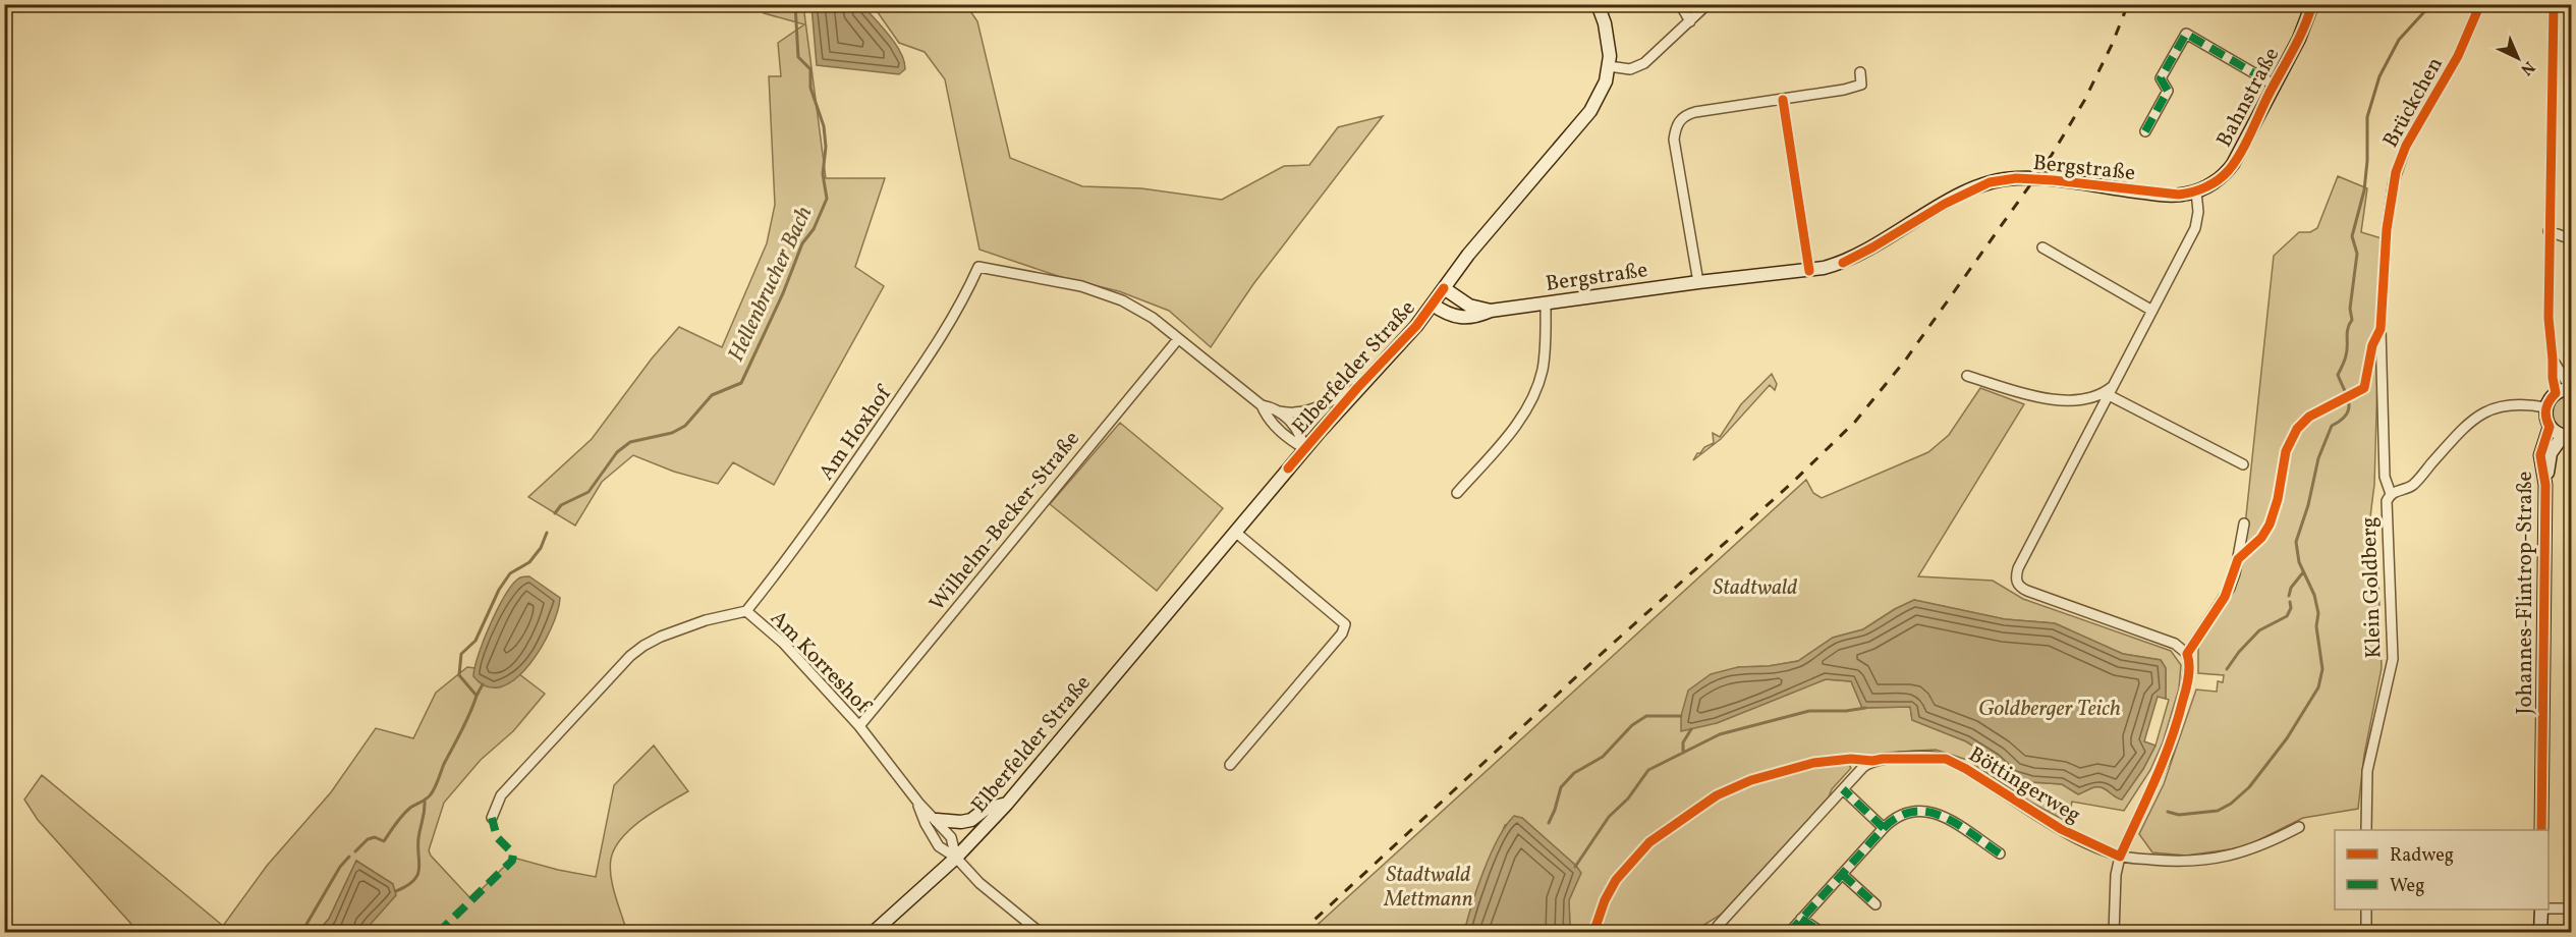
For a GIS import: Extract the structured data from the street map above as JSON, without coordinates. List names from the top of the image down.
{
  "streets": {
    "main road": [
      "Bahnstraße",
      "Bergstraße",
      "Elberfelder Straße",
      "Johannes-Flintrop-Straße"
    ],
    "street": [
      "Brückchen",
      "Am Hoxhof",
      "Wilhelm-Becker-Straße",
      "Klein Goldberg",
      "Am Korreshof",
      "Böttingerweg"
    ]
  },
  "crossings": [
    ["Bahnstraße", "Bergstraße"],
    ["Brückchen", "Klein Goldberg"],
    ["Bergstraße", "Elberfelder Straße"],
    ["Elberfelder Straße", "Am Korreshof"],
    ["Am Hoxhof", "Wilhelm-Becker-Straße"],
    ["Am Hoxhof", "Am Korreshof"],
    ["Wilhelm-Becker-Straße", "Am Korreshof"],
    ["Klein Goldberg", "Johannes-Flintrop-Straße"]
  ],
  "water": ["Hellenbrucher Bach", "Goldberger Teich"],
  "parks": ["Stadtwald", "Stadtwald Mettmann"],
  "legend": ["Radweg", "Weg"],
  "north": "bottom right"
}
